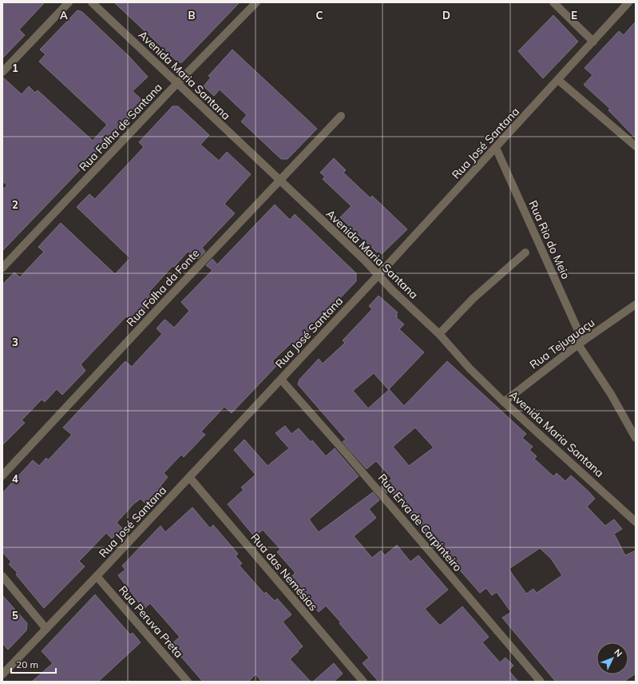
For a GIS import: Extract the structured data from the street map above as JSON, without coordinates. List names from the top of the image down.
{
  "streets": {
    "street": [
      "Avenida Maria Santana",
      "Rua Folha de Santana",
      "Rua José Santana",
      "Rua Rio do Meio",
      "Rua Folha da Fonte",
      "Rua Tejuguaçu",
      "Rua Erva de Carpinteiro",
      "Rua das Nemésias",
      "Rua Peruva Preta"
    ]
  },
  "crossings": [
    ["Avenida Maria Santana", "Rua Folha de Santana"],
    ["Avenida Maria Santana", "Rua José Santana"],
    ["Avenida Maria Santana", "Rua Folha da Fonte"],
    ["Avenida Maria Santana", "Rua Tejuguaçu"],
    ["Rua José Santana", "Rua Rio do Meio"],
    ["Rua José Santana", "Rua Erva de Carpinteiro"],
    ["Rua José Santana", "Rua das Nemésias"],
    ["Rua José Santana", "Rua Peruva Preta"],
    ["Rua Rio do Meio", "Rua Tejuguaçu"]
  ],
  "scale_bar": "20 m",
  "north": "top right",
  "grid": {
    "columns": [
      "A",
      "B",
      "C",
      "D",
      "E"
    ],
    "rows": [
      "1",
      "2",
      "3",
      "4",
      "5"
    ]
  }
}
